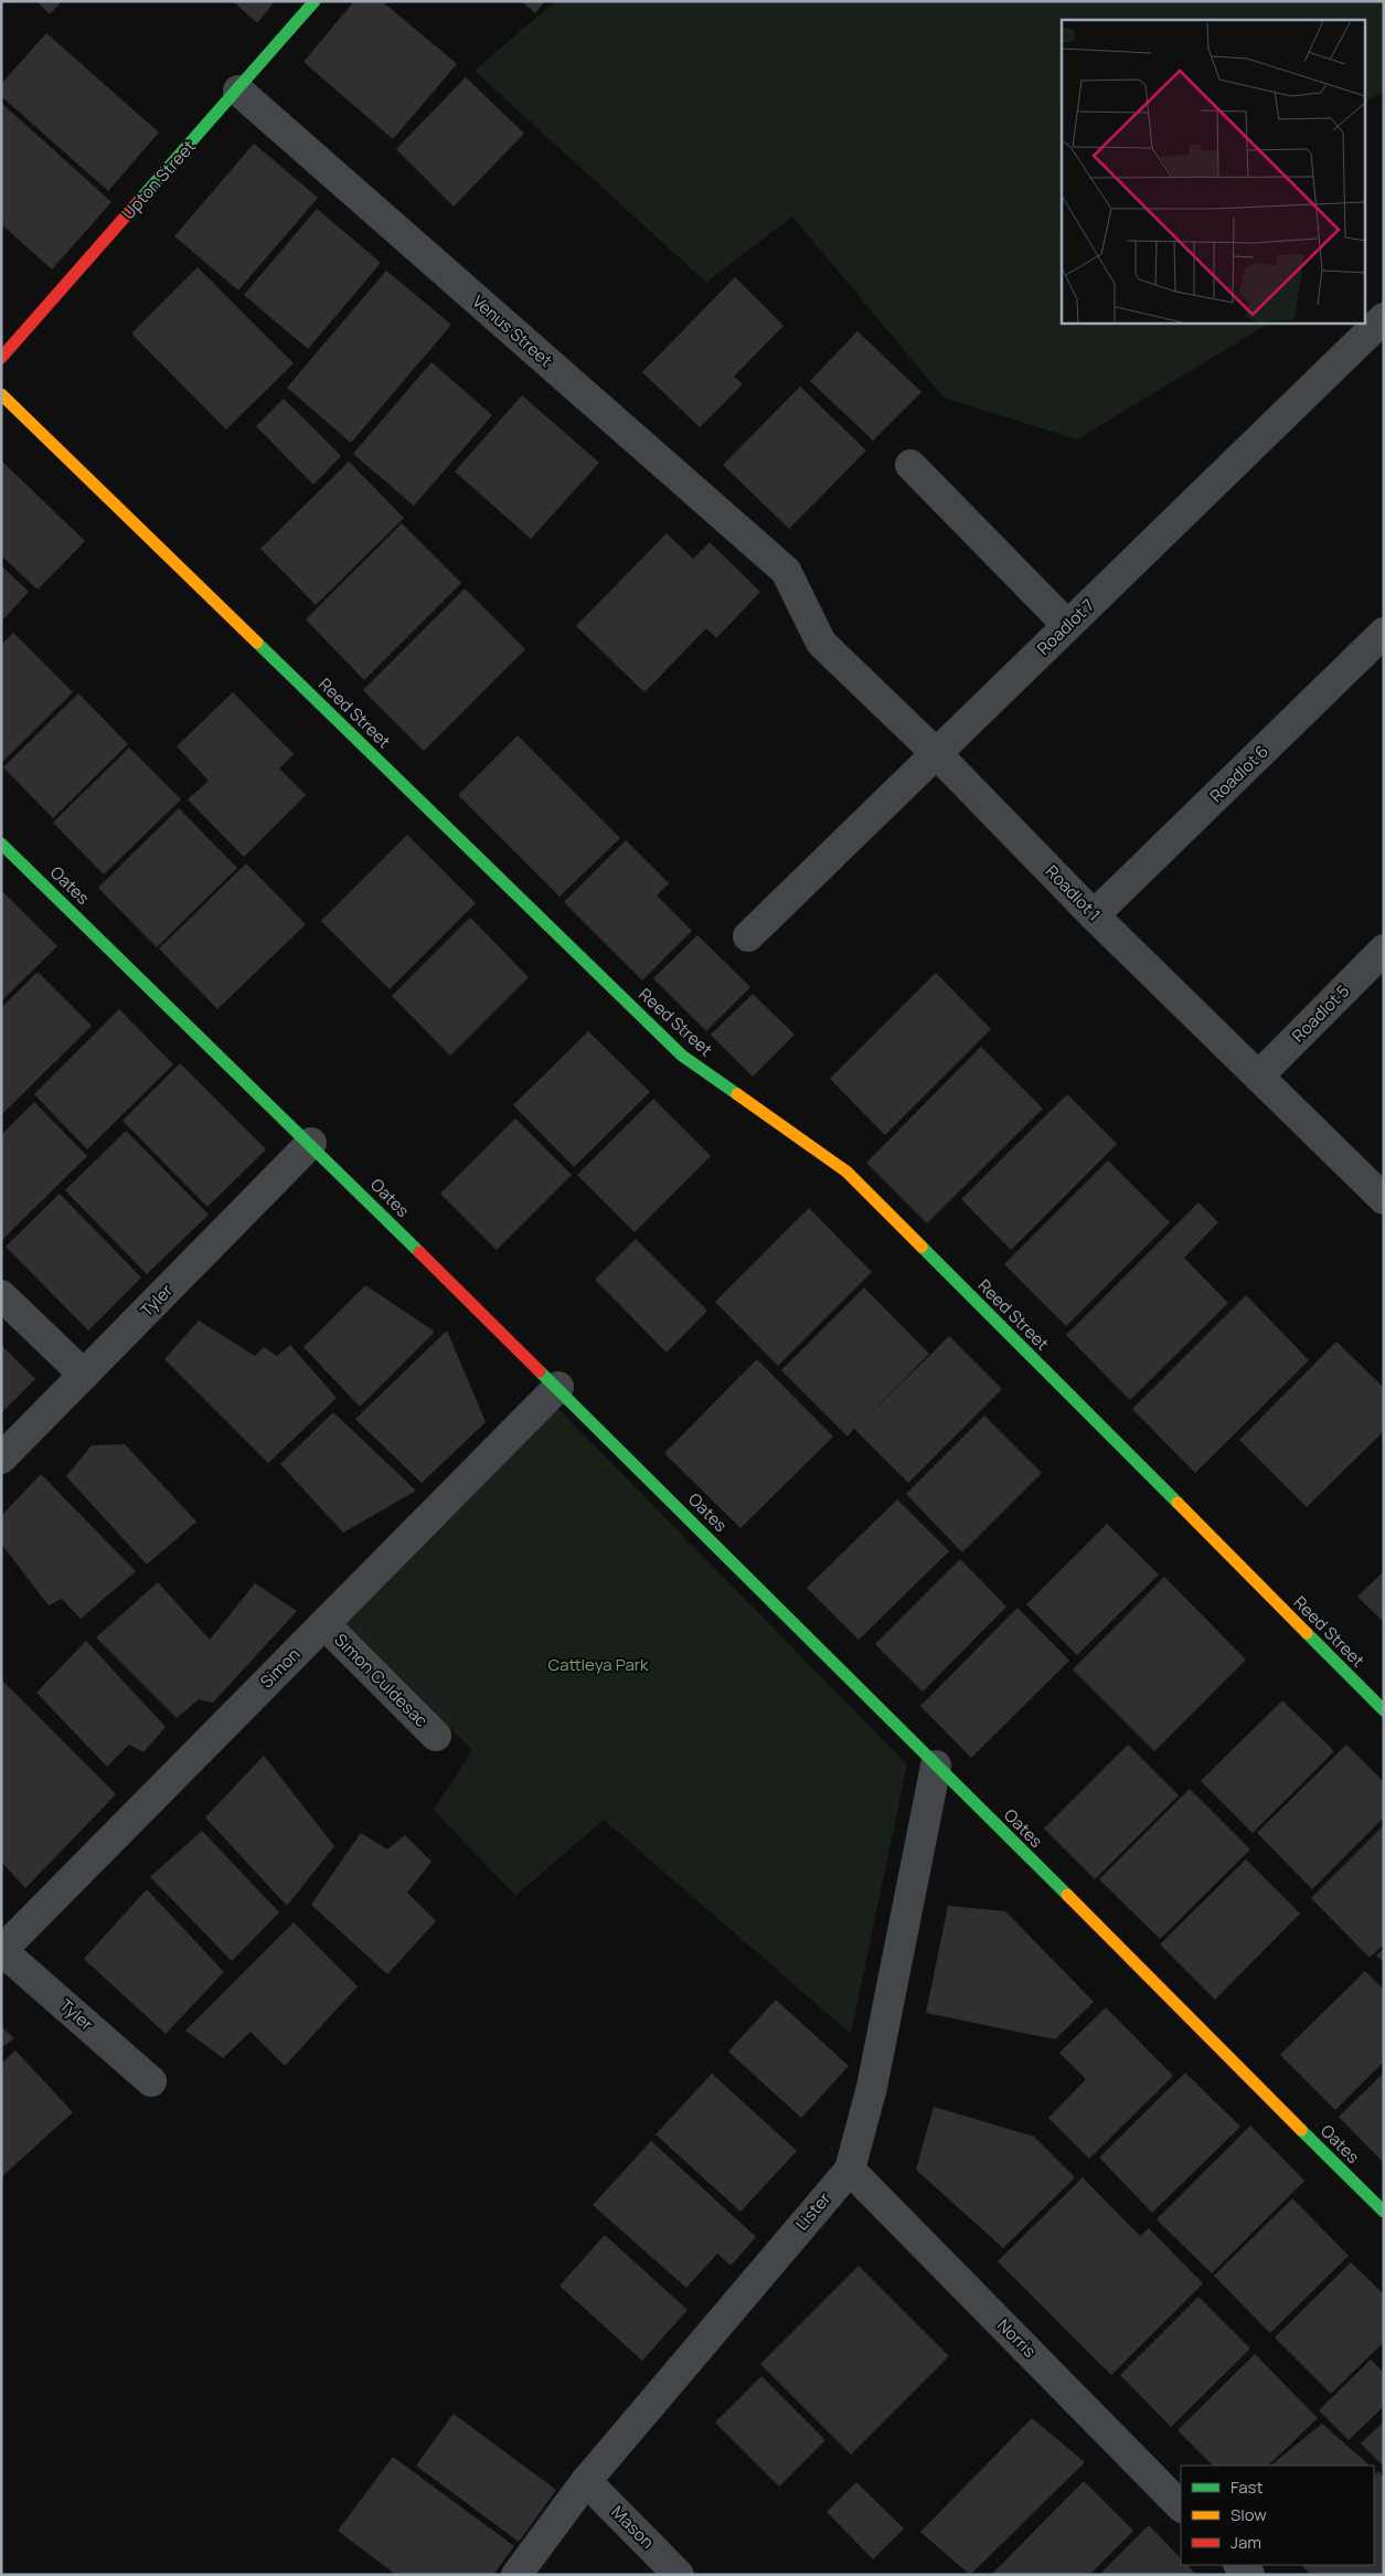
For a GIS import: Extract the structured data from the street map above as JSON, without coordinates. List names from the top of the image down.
{
  "streets": {
    "street": [
      "Upton Street",
      "Venus Street",
      "Roadlot 7",
      "Reed Street",
      "Roadlot 6",
      "Oates",
      "Roadlot 1",
      "Roadlot 5",
      "Tyler",
      "Simon",
      "Simon Culdesac",
      "Lister",
      "Norris",
      "Mason"
    ]
  },
  "crossings": [
    ["Upton Street", "Venus Street"],
    ["Venus Street", "Roadlot 1"],
    ["Roadlot 7", "Roadlot 1"],
    ["Roadlot 6", "Roadlot 1"],
    ["Oates", "Tyler"],
    ["Oates", "Simon"],
    ["Oates", "Lister"],
    ["Roadlot 1", "Roadlot 5"],
    ["Tyler", "Simon"],
    ["Simon", "Simon Culdesac"],
    ["Lister", "Norris"],
    ["Lister", "Mason"]
  ],
  "parks": ["Cattleya Park"],
  "legend": ["Fast", "Slow", "Jam"]
}
